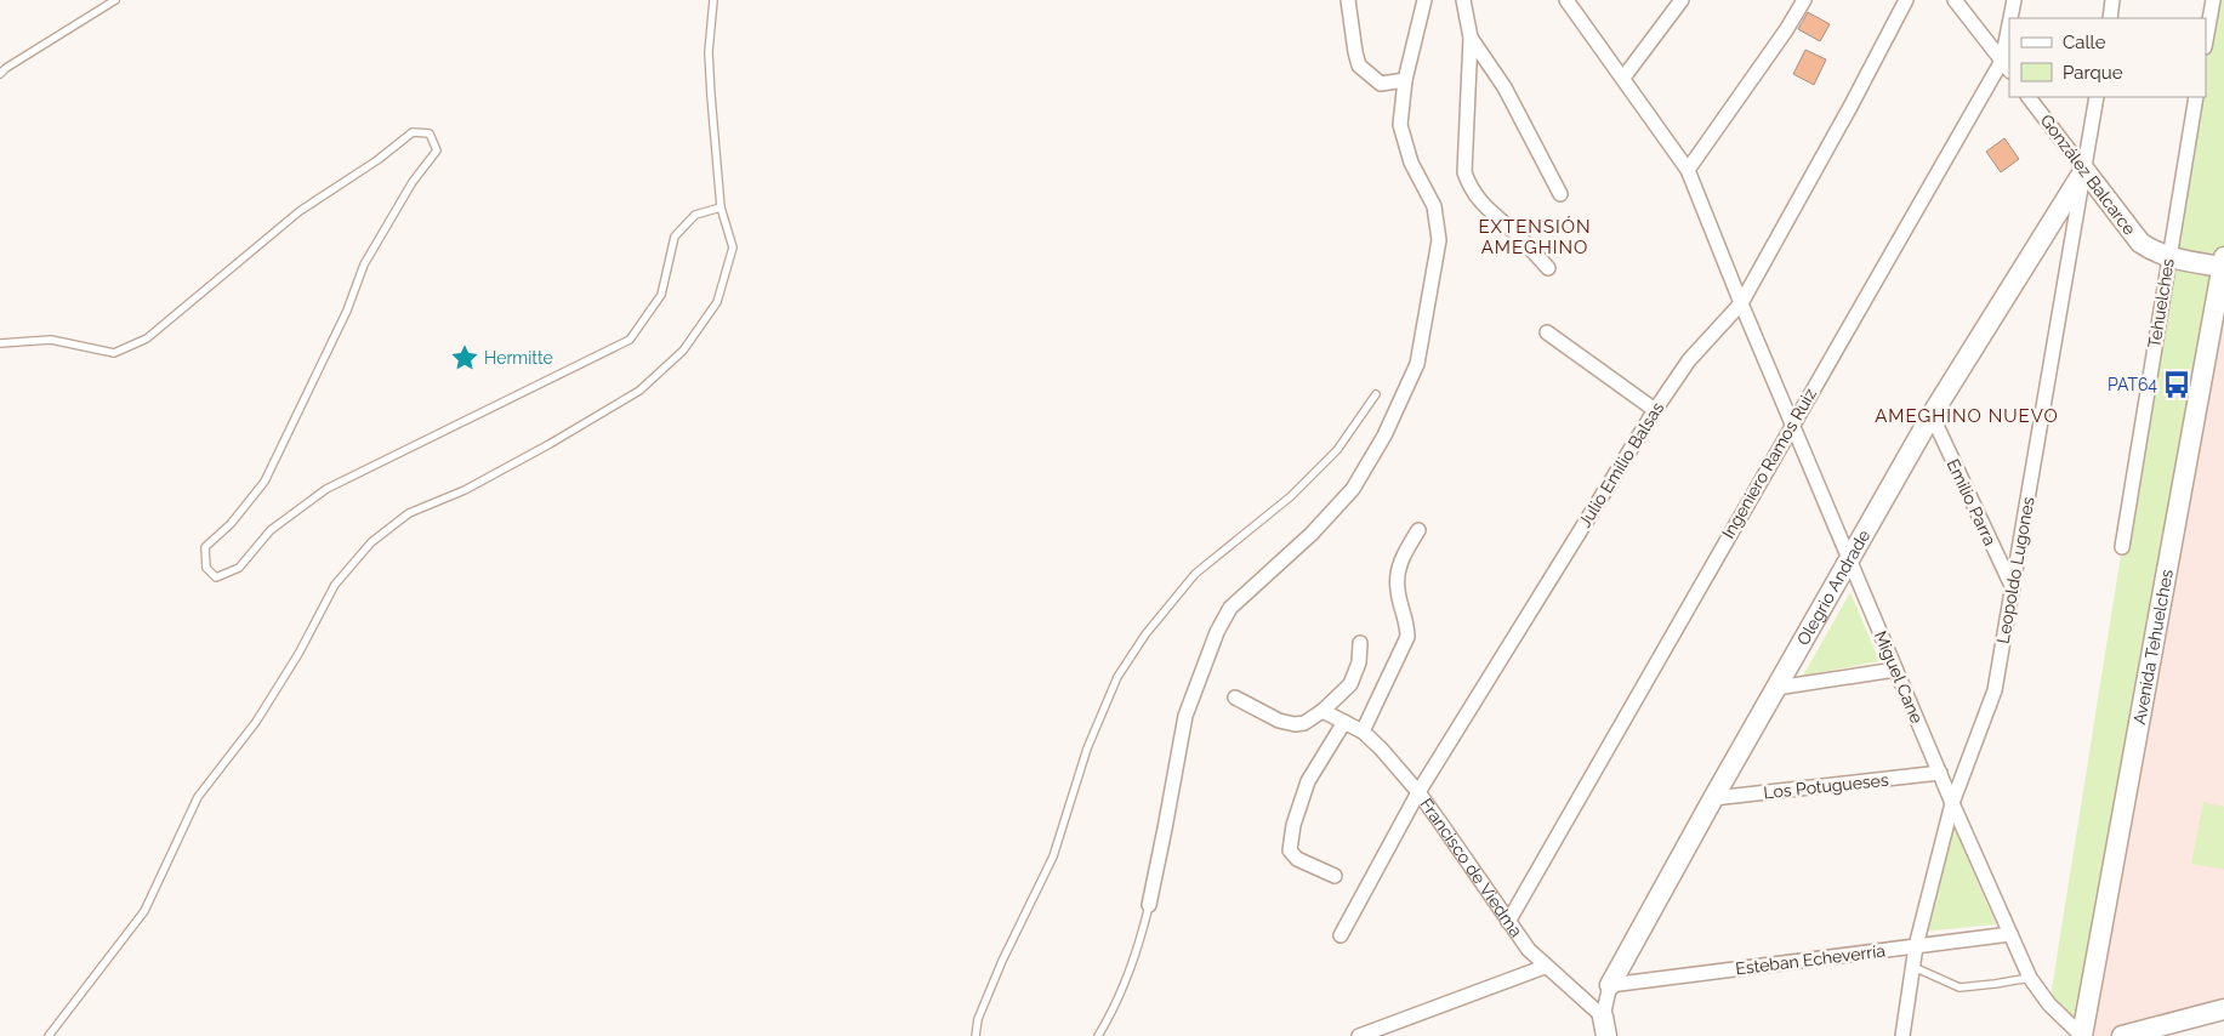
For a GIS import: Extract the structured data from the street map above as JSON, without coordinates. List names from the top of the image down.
{
  "streets": {
    "street": [
      "González Balcarce",
      "Tehuelches",
      "Ingeniero Ramos Ruiz",
      "Julio Emilio Balsas",
      "Emilio Parra",
      "Leopoldo Lugones",
      "Olegrio Andrade",
      "Avenida Tehuelches",
      "Miguel Cane",
      "Los Potugueses",
      "Francisco de Viedma",
      "Esteban Echeverría"
    ]
  },
  "crossings": [
    ["González Balcarce", "Tehuelches"],
    ["González Balcarce", "Leopoldo Lugones"],
    ["González Balcarce", "Olegrio Andrade"],
    ["González Balcarce", "Avenida Tehuelches"],
    ["Ingeniero Ramos Ruiz", "Miguel Cane"],
    ["Ingeniero Ramos Ruiz", "Francisco de Viedma"],
    ["Julio Emilio Balsas", "Miguel Cane"],
    ["Julio Emilio Balsas", "Francisco de Viedma"],
    ["Emilio Parra", "Leopoldo Lugones"],
    ["Emilio Parra", "Olegrio Andrade"],
    ["Leopoldo Lugones", "Olegrio Andrade"],
    ["Leopoldo Lugones", "Miguel Cane"],
    ["Leopoldo Lugones", "Esteban Echeverría"],
    ["Olegrio Andrade", "Miguel Cane"],
    ["Olegrio Andrade", "Los Potugueses"],
    ["Olegrio Andrade", "Francisco de Viedma"],
    ["Olegrio Andrade", "Esteban Echeverría"],
    ["Avenida Tehuelches", "Miguel Cane"],
    ["Miguel Cane", "Los Potugueses"],
    ["Miguel Cane", "Esteban Echeverría"]
  ],
  "districts": ["EXTENSIÓN AMEGHINO", "AMEGHINO NUEVO"],
  "places": {
    "place": ["Hermitte"],
    "bus stop": ["PAT64"]
  },
  "legend": ["Calle", "Parque"]
}
